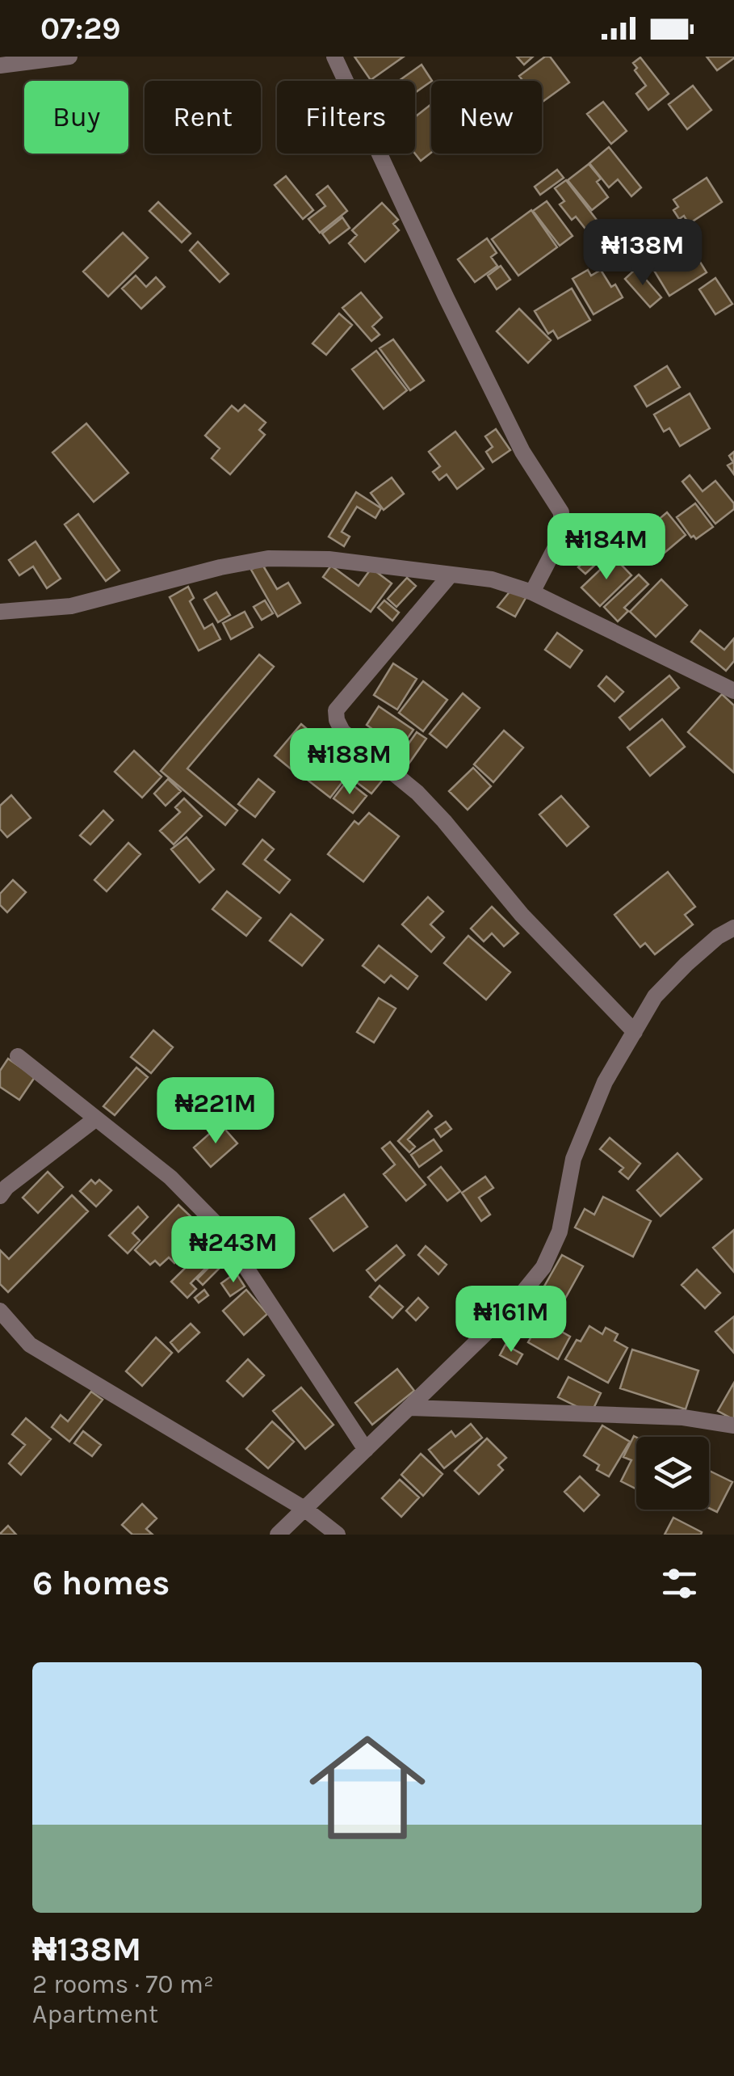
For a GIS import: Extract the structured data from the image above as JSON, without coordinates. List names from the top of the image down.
{
  "page": {
    "status": "07:29",
    "chip": [
      "Buy",
      "Rent",
      "Filters",
      "New"
    ],
    "price": [
      "₦138M",
      "₦184M",
      "₦188M",
      "₦221M",
      "₦243M",
      "₦161M"
    ],
    "heading": "6 homes",
    "list": [
      {
        "name": "₦138M",
        "note": "2 rooms · 70 m² · Apartment"
      }
    ]
  }
}
